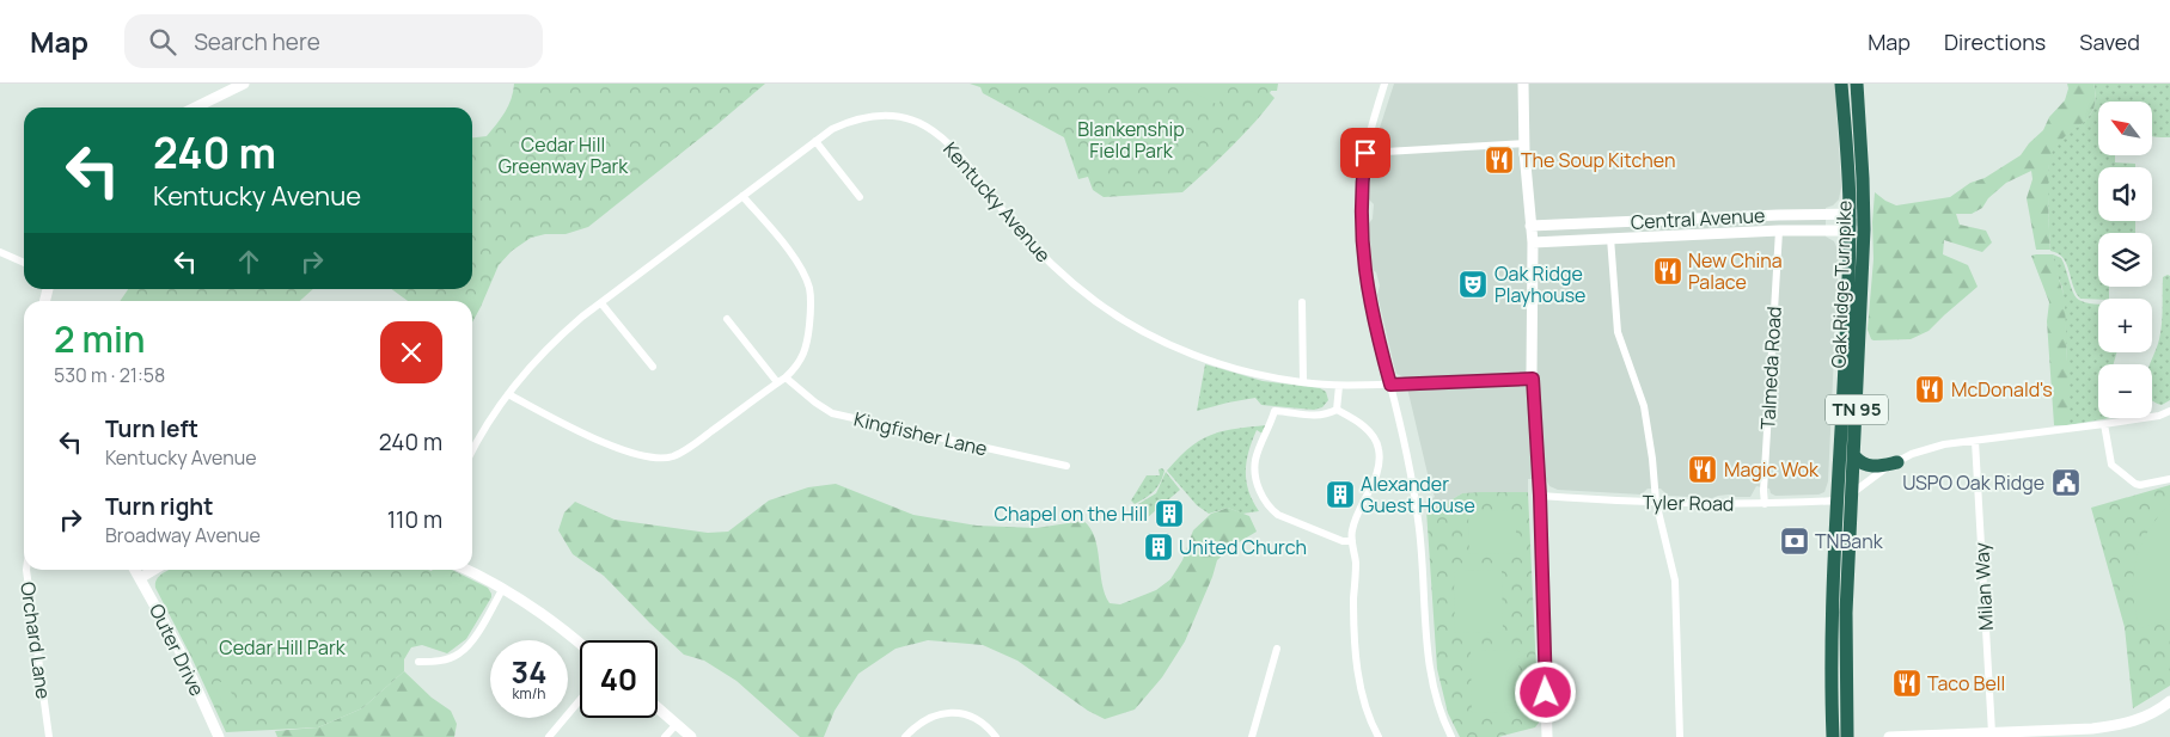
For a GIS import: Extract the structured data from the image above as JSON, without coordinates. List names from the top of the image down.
{
  "streets": {
    "highway": ["Oak Ridge Turnpike", "TN 95"],
    "street": [
      "Kentucky Avenue",
      "Central Avenue",
      "Talmeda Road",
      "Kingfisher Lane",
      "Tyler Road",
      "Milan Way",
      "Orchard Lane",
      "Outer Drive"
    ]
  },
  "crossings": [
    ["Central Avenue", "Oak Ridge Turnpike"],
    ["Central Avenue", "Talmeda Road"],
    ["Oak Ridge Turnpike", "Tyler Road"],
    ["Talmeda Road", "Tyler Road"]
  ],
  "parks": ["Blankenship Field Park", "Cedar Hill Greenway Park", "Cedar Hill Park"],
  "places": {
    "restaurant": [
      "The Soup Kitchen",
      "New China Palace",
      "McDonald's",
      "Magic Wok",
      "Taco Bell"
    ],
    "theatre": ["Oak Ridge Playhouse"],
    "public building": ["USPO Oak Ridge"],
    "building": ["Alexander Guest House", "Chapel on the Hill", "United Church"],
    "bank": ["TNBank"]
  },
  "north": "top left",
  "page": {
    "header": "Map",
    "search": "Search here",
    "nav": ["Map", "Directions", "Saved"],
    "map_buttons": ["+", "−"],
    "turn": ["240 m", "Kentucky Avenue"],
    "heading": ["2 min", "530 m · 21:58"],
    "list": [
      {
        "name": "Turn left",
        "note": "Kentucky Avenue",
        "value": "240 m"
      },
      {
        "name": "Turn right",
        "note": "Broadway Avenue",
        "value": "110 m"
      }
    ],
    "speed": "34 km/h",
    "limit": "40"
  }
}
